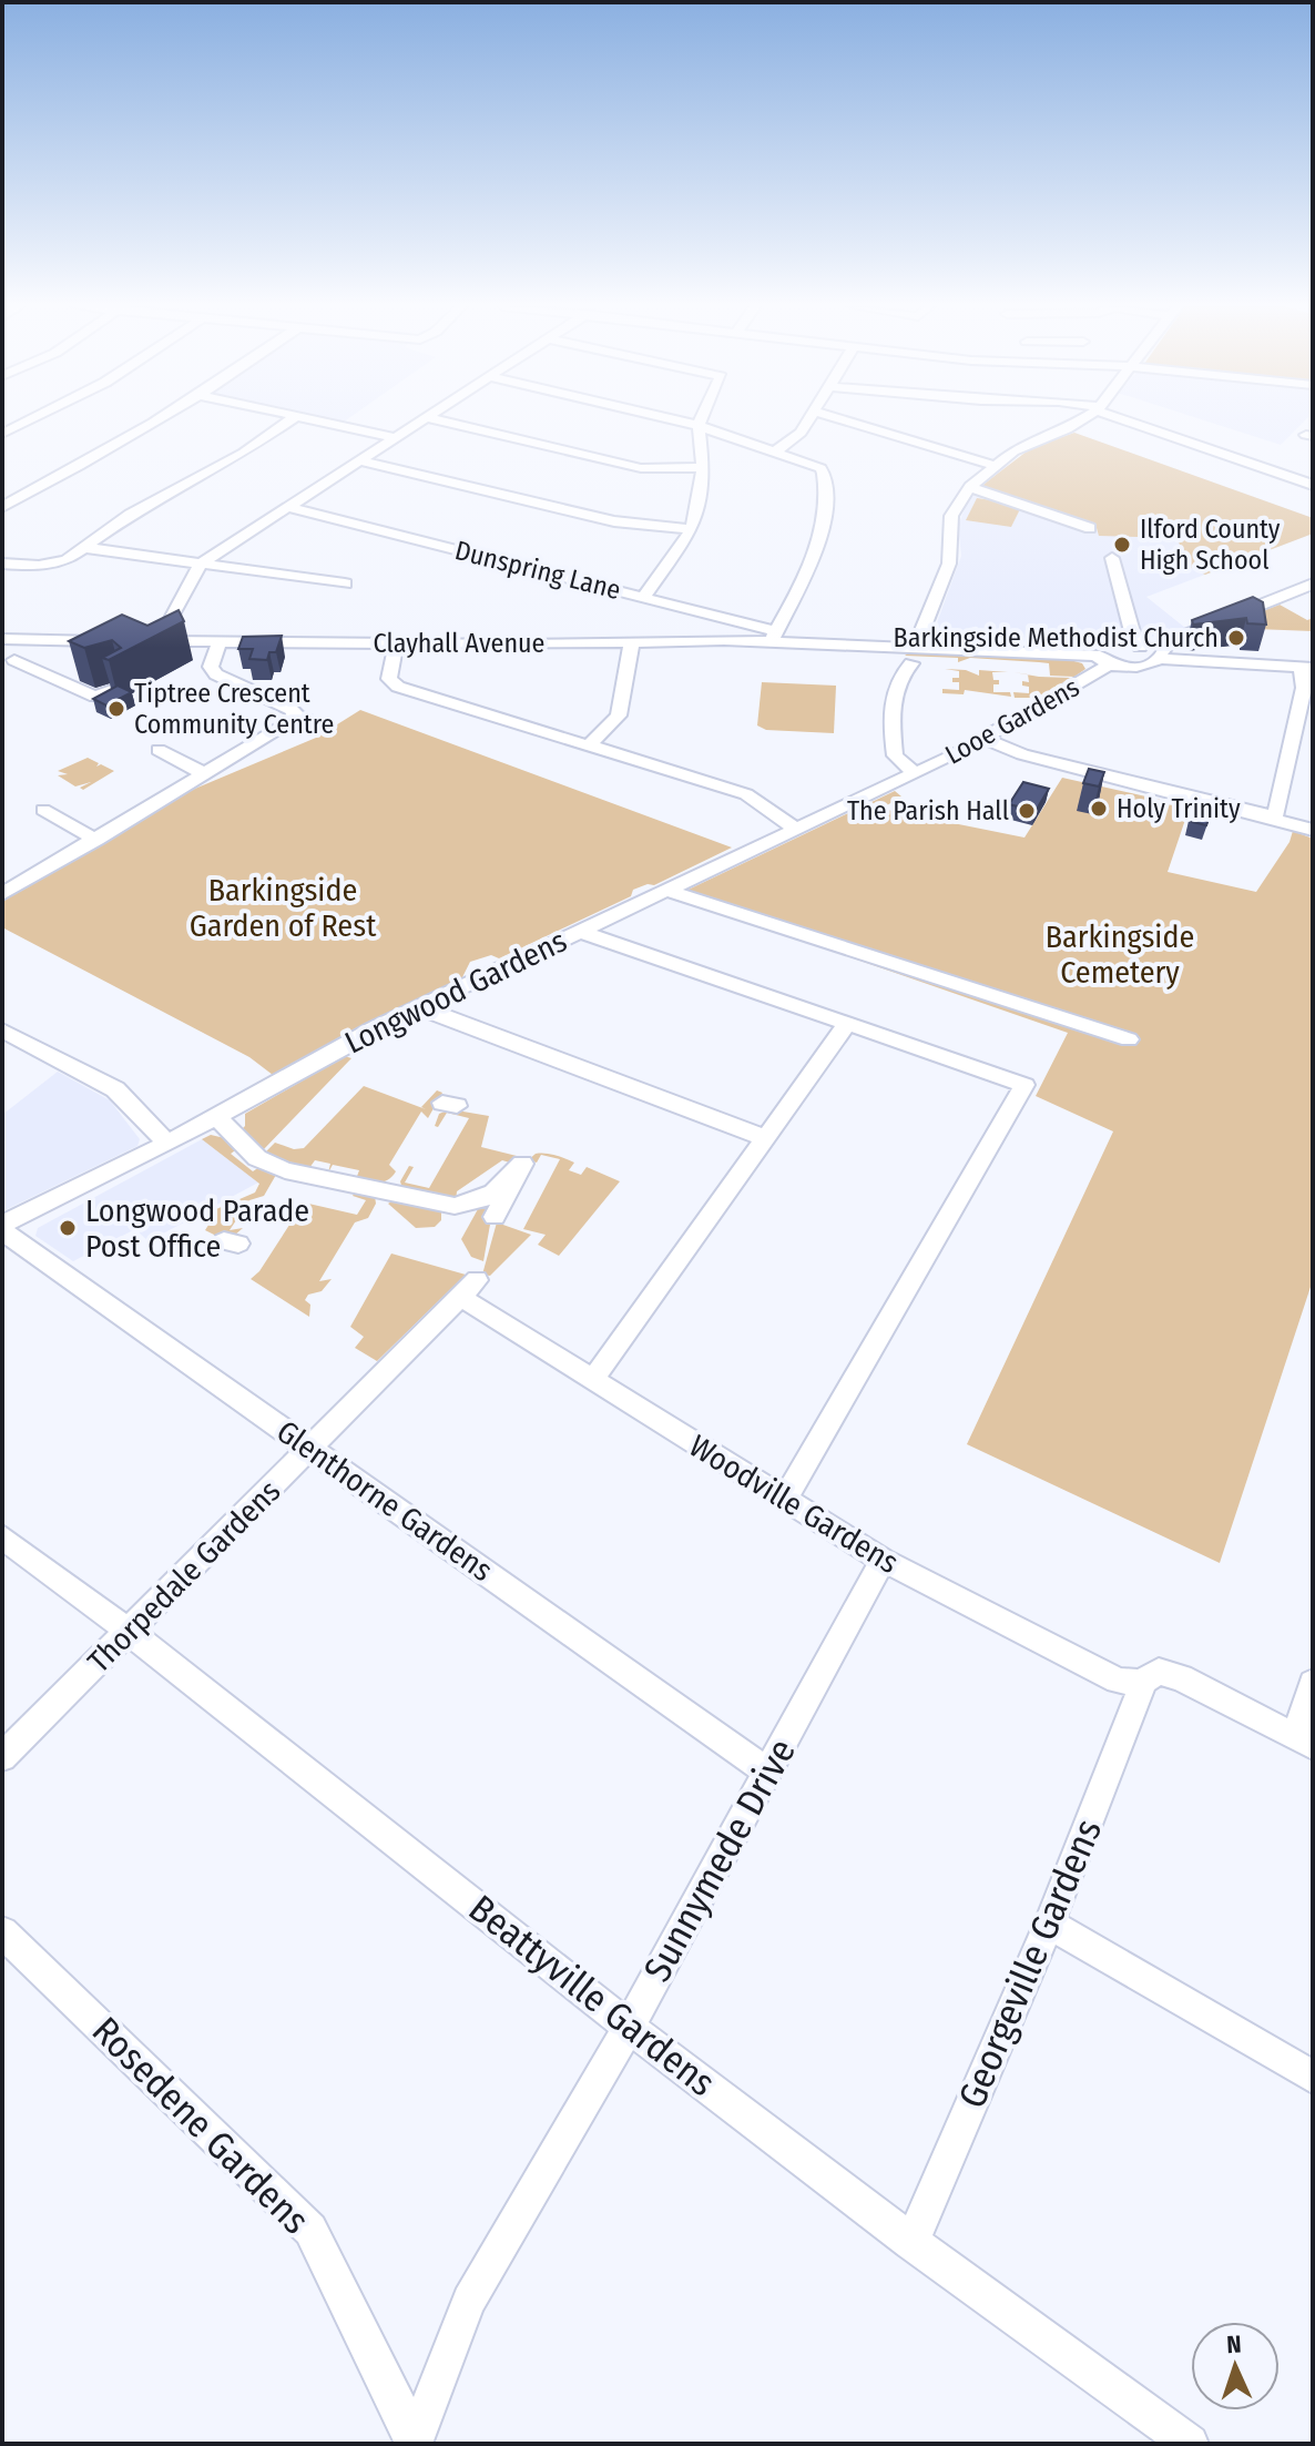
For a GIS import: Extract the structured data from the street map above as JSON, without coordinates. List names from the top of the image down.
{
  "streets": {
    "street": [
      "Dunspring Lane",
      "Clayhall Avenue",
      "Looe Gardens",
      "Longwood Gardens",
      "Glenthorne Gardens",
      "Woodville Gardens",
      "Thorpedale Gardens",
      "Sunnymede Drive",
      "Georgeville Gardens",
      "Beattyville Gardens",
      "Rosedene Gardens"
    ]
  },
  "crossings": [
    ["Dunspring Lane", "Clayhall Avenue"],
    ["Clayhall Avenue", "Looe Gardens"],
    ["Looe Gardens", "Longwood Gardens"],
    ["Longwood Gardens", "Glenthorne Gardens"],
    ["Glenthorne Gardens", "Thorpedale Gardens"],
    ["Glenthorne Gardens", "Sunnymede Drive"],
    ["Woodville Gardens", "Thorpedale Gardens"],
    ["Woodville Gardens", "Sunnymede Drive"],
    ["Woodville Gardens", "Georgeville Gardens"],
    ["Thorpedale Gardens", "Beattyville Gardens"],
    ["Sunnymede Drive", "Beattyville Gardens"],
    ["Sunnymede Drive", "Rosedene Gardens"],
    ["Georgeville Gardens", "Beattyville Gardens"]
  ],
  "parks": ["Barkingside Garden of Rest", "Barkingside Cemetery"],
  "places": [
    "Ilford County High School",
    "Barkingside Methodist Church",
    "Tiptree Crescent Community Centre",
    "Holy Trinity",
    "The Parish Hall",
    "Longwood Parade Post Office"
  ],
  "north": "top"
}
